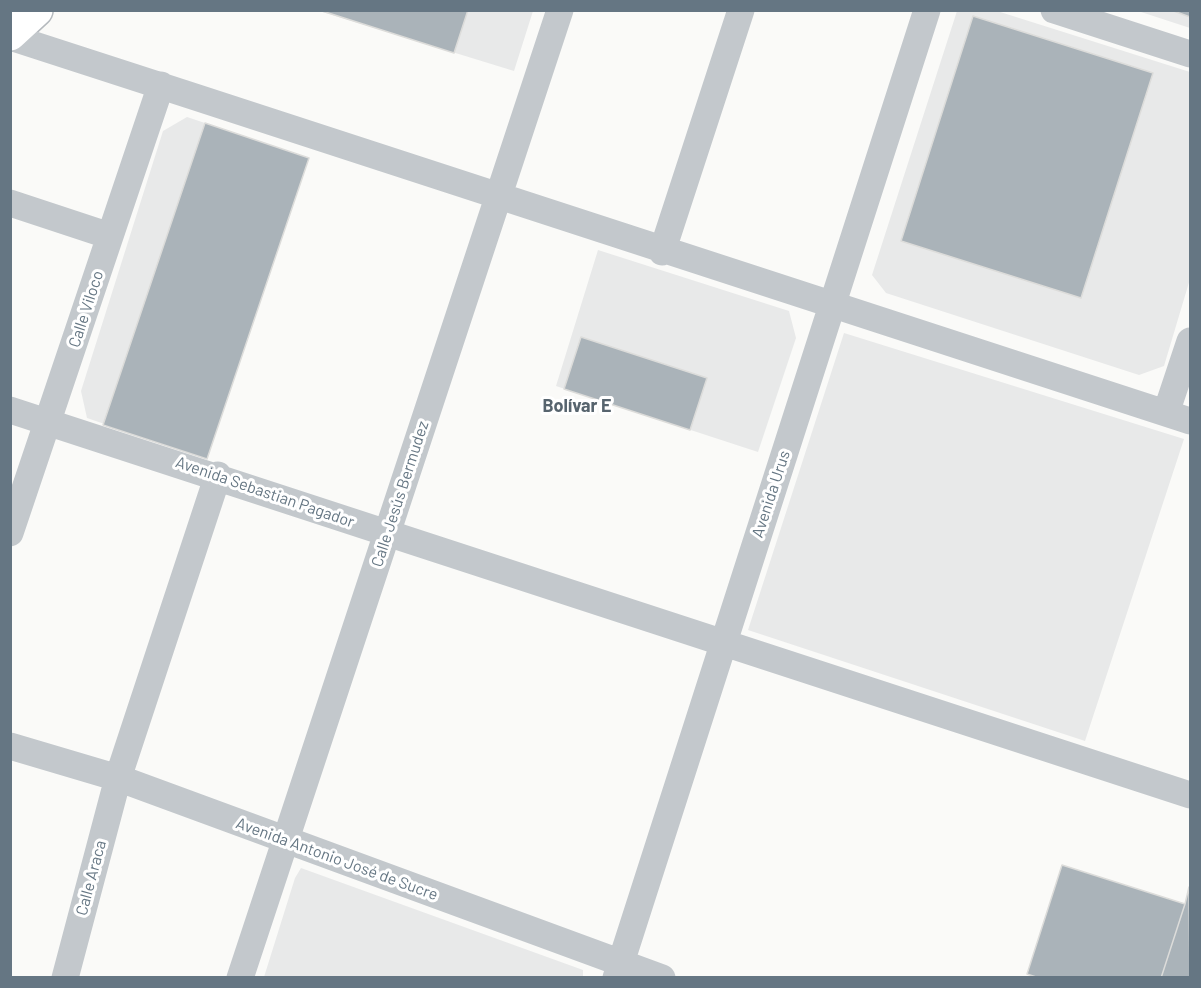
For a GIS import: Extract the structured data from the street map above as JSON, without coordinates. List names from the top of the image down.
{
  "streets": {
    "street": [
      "Calle Viloco",
      "Avenida Sebastian Pagador",
      "Calle Jesús Bermudez",
      "Avenida Urus",
      "Avenida Antonio José de Sucre",
      "Calle Araca"
    ]
  },
  "crossings": [
    ["Calle Viloco", "Avenida Sebastian Pagador"],
    ["Avenida Sebastian Pagador", "Calle Jesús Bermudez"],
    ["Avenida Sebastian Pagador", "Avenida Urus"],
    ["Avenida Sebastian Pagador", "Calle Araca"],
    ["Calle Jesús Bermudez", "Avenida Antonio José de Sucre"],
    ["Avenida Urus", "Avenida Antonio José de Sucre"],
    ["Avenida Antonio José de Sucre", "Calle Araca"]
  ],
  "districts": ["Bolívar E"]
}
